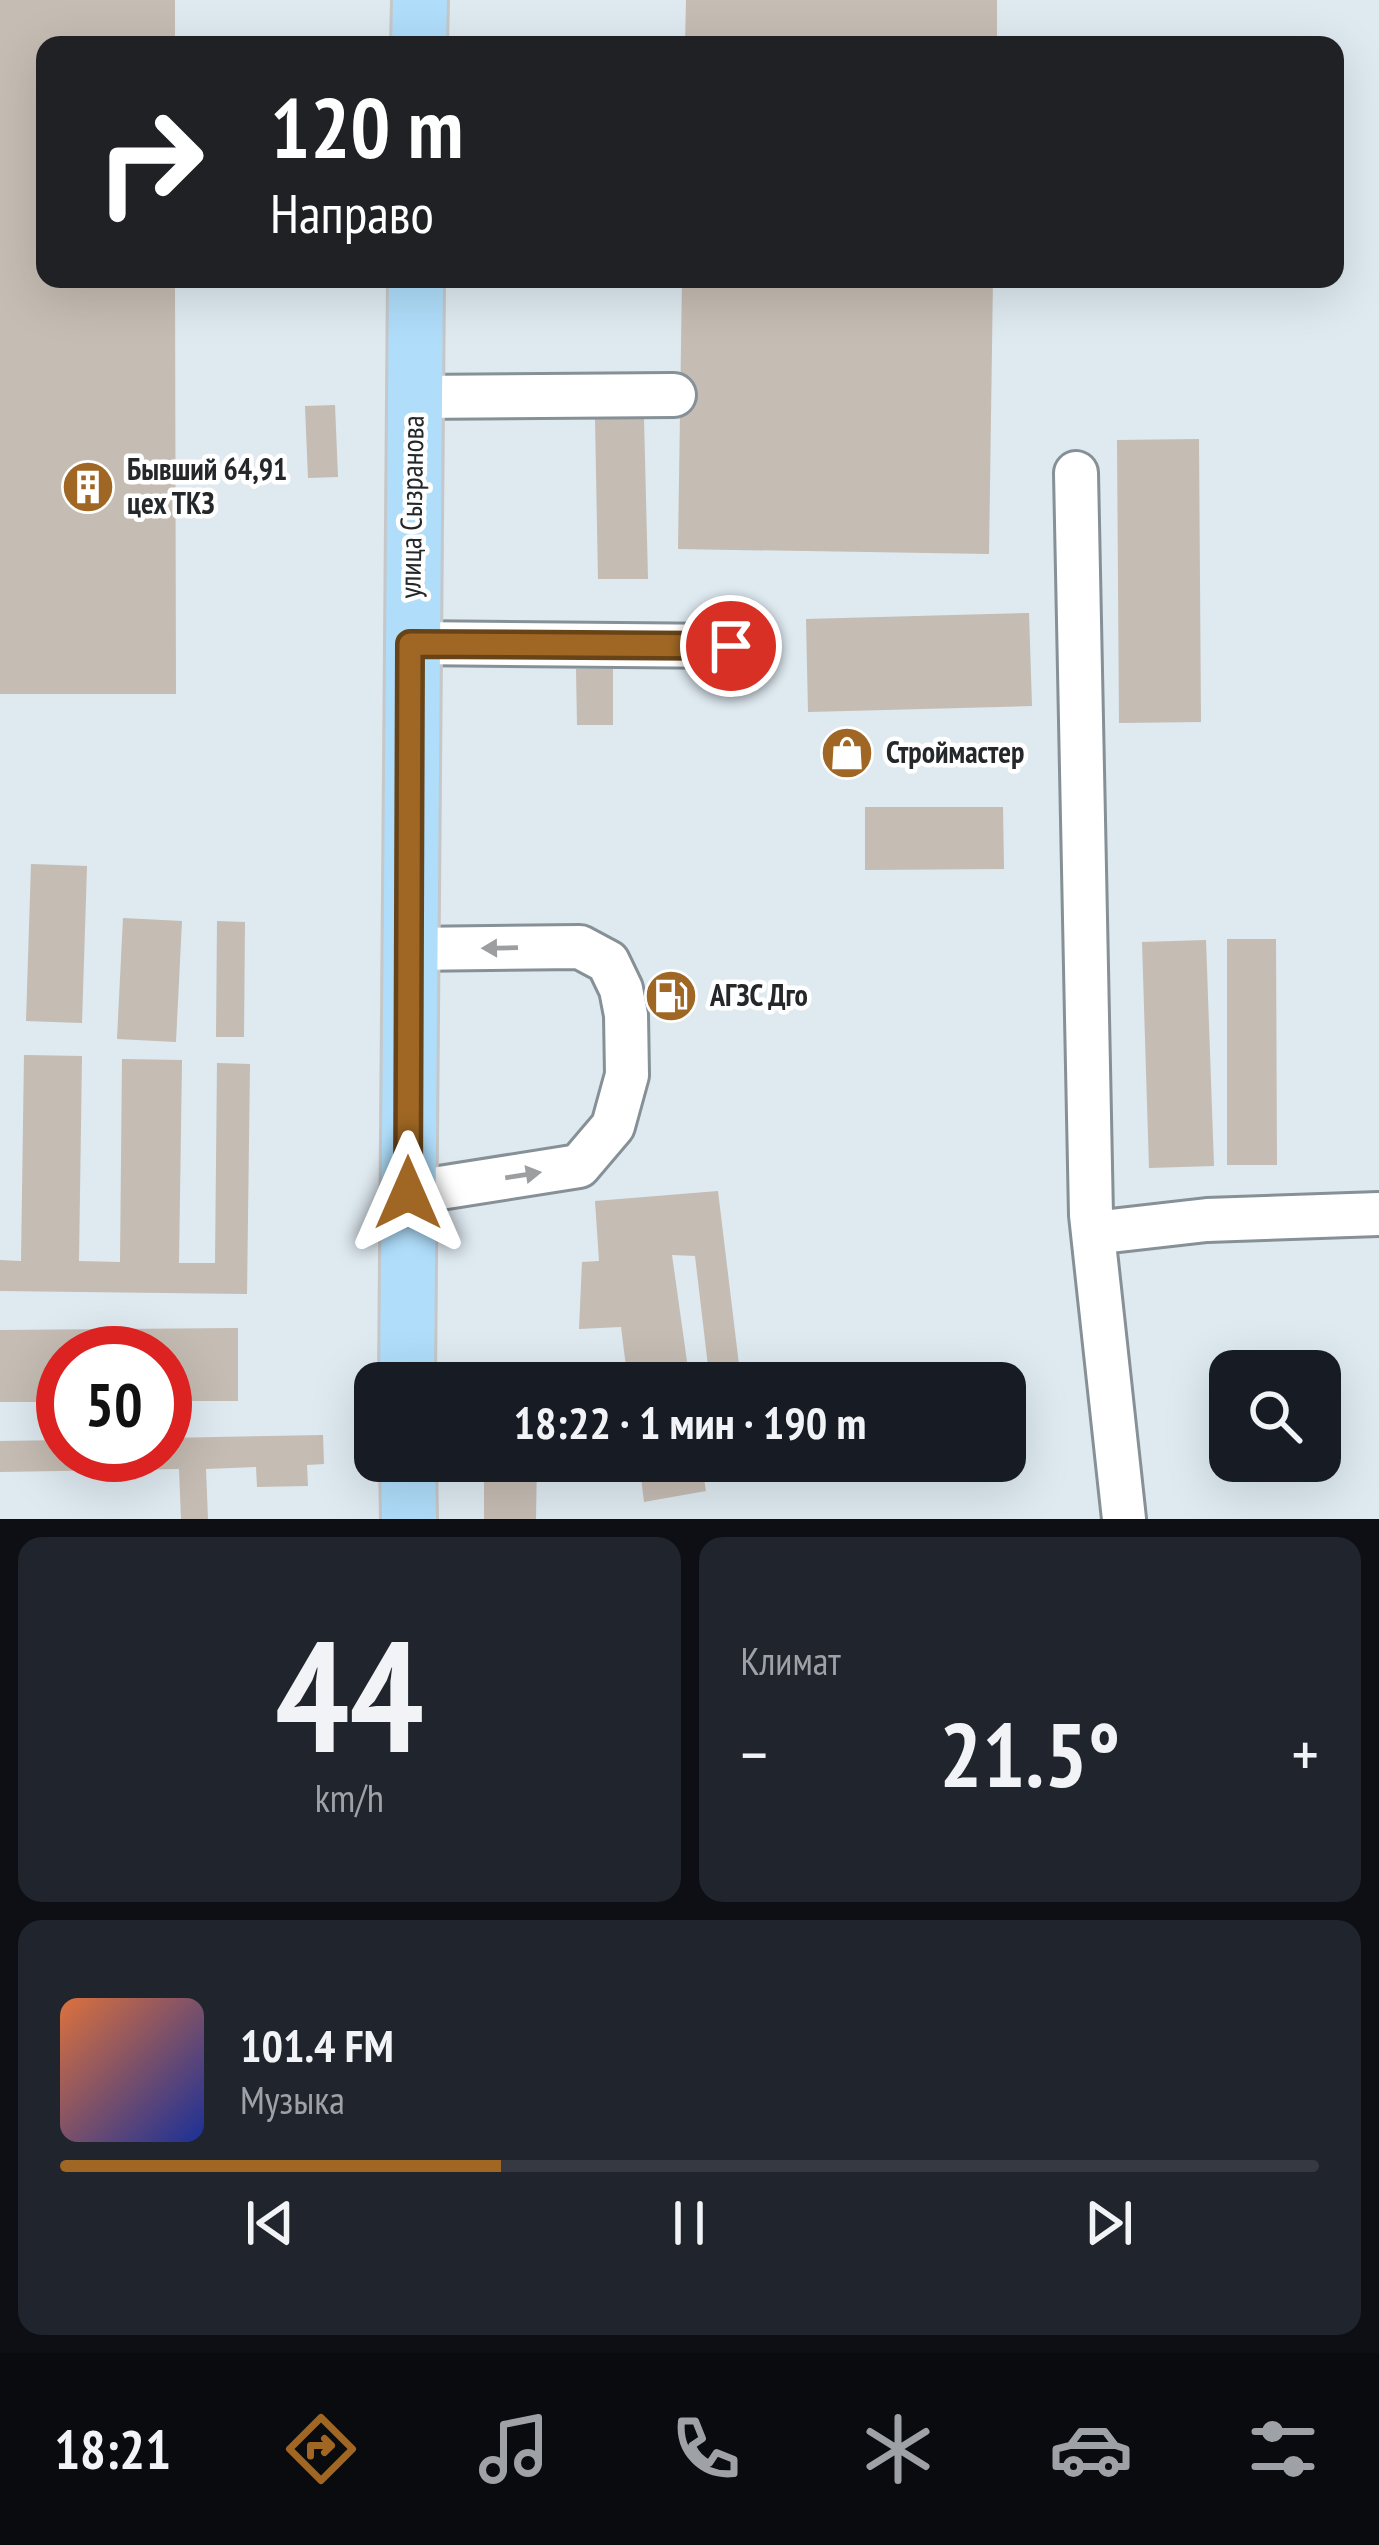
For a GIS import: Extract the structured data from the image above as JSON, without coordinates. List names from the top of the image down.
{
  "streets": {
    "main road": ["улица Сызранова"]
  },
  "places": {
    "building": ["Бывший 64,91 цех ТКЗ"],
    "shop": ["Строймастер"],
    "fuel station": ["АГЗС Дго"]
  },
  "page": {
    "turn": ["120 m", "Направо"],
    "limit": "50",
    "trip": "18:22 · 1 мин · 190 m",
    "tile": [
      ["44", "km/h"],
      "Климат"
    ],
    "heat": ["−", "21.5°", "+"],
    "song": ["101.4 FM", "Музыка"],
    "tabs": "18:21"
  }
}
